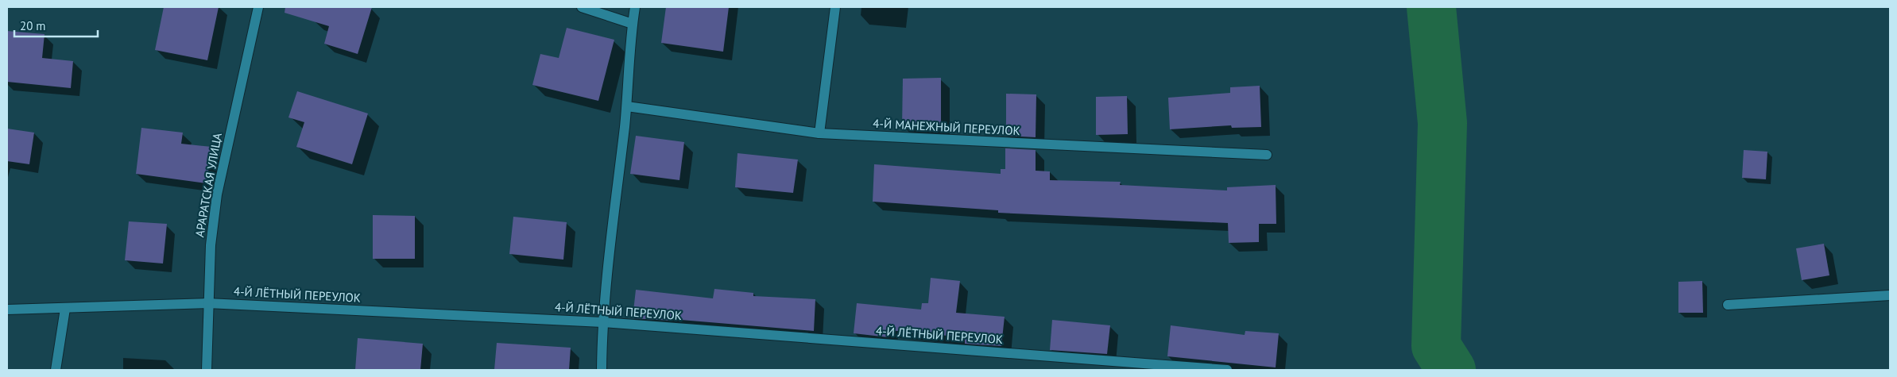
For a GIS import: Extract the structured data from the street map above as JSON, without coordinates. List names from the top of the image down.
{
  "streets": {
    "street": ["4-Й МАНЕЖНЫЙ ПЕРЕУЛОК", "АРАРАТСКАЯ УЛИЦА", "4-Й ЛЁТНЫЙ ПЕРЕУЛОК"]
  },
  "crossings": [
    ["АРАРАТСКАЯ УЛИЦА", "4-Й ЛЁТНЫЙ ПЕРЕУЛОК"]
  ],
  "scale_bar": "20 m"
}
